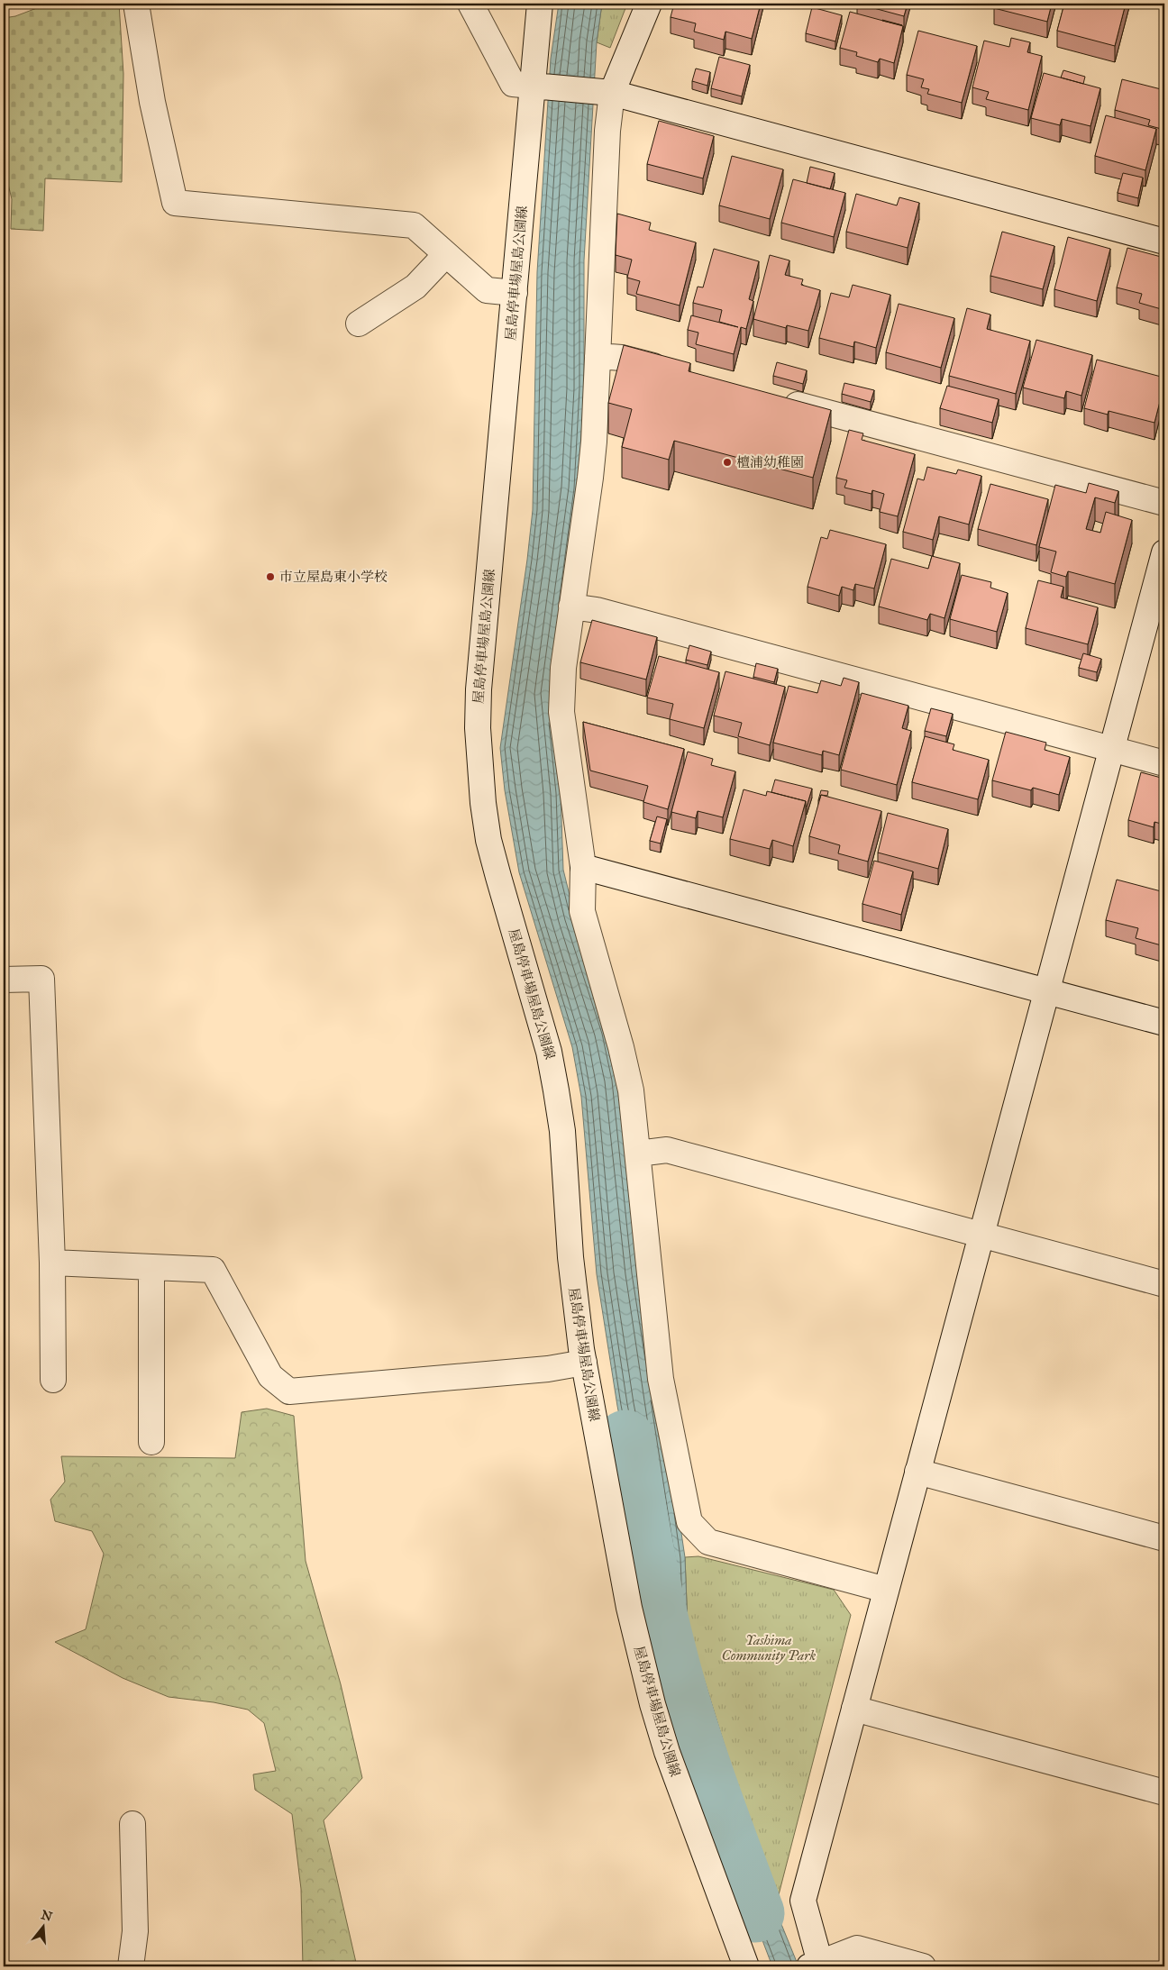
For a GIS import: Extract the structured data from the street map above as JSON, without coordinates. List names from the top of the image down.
{
  "streets": {
    "street": ["屋島停車場屋島公園線"]
  },
  "parks": ["Yashima Community Park"],
  "places": ["檀浦幼稚園", "市立屋島東小学校"],
  "north": "top"
}
